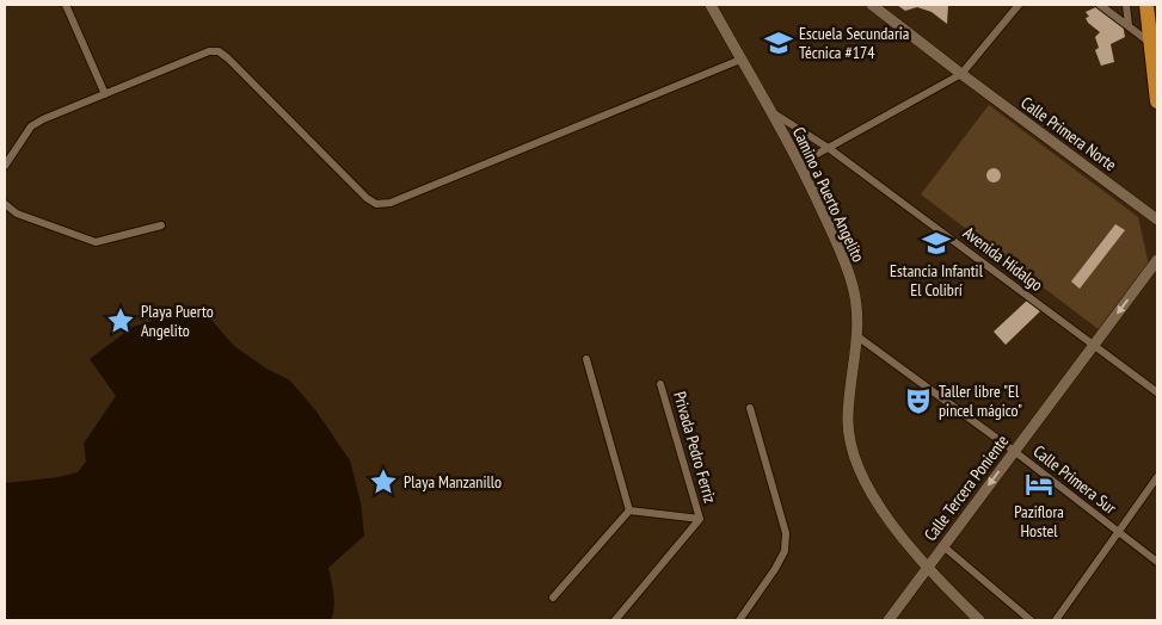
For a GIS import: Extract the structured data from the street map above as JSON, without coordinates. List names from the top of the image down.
{
  "streets": {
    "street": [
      "Calle Primera Norte",
      "Camino a Puerto Angelito",
      "Avenida Hidalgo",
      "Privada Pedro Ferriz",
      "Calle Primera Sur",
      "Calle Tercera Poniente"
    ]
  },
  "crossings": [
    ["Camino a Puerto Angelito", "Avenida Hidalgo"],
    ["Camino a Puerto Angelito", "Calle Primera Sur"],
    ["Camino a Puerto Angelito", "Calle Tercera Poniente"],
    ["Avenida Hidalgo", "Calle Tercera Poniente"],
    ["Calle Primera Sur", "Calle Tercera Poniente"]
  ],
  "one_way": ["Calle Tercera Poniente"],
  "places": {
    "school or university": ["Escuela Secundaria Técnica #174", "Estancia Infantil El Colibrí"],
    "place": ["Playa Puerto Angelito", "Playa Manzanillo"],
    "theatre": ["Taller libre \"El pincel mágico\""],
    "hotel": ["Paziflora Hostel"]
  }
}
